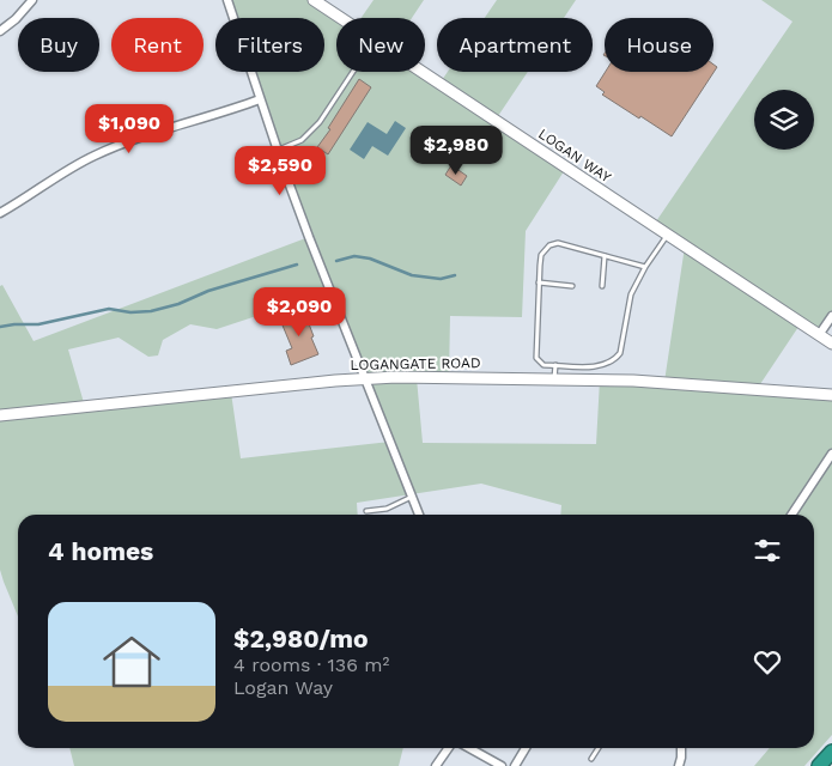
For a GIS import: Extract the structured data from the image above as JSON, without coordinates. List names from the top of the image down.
{
  "streets": {
    "street": ["LOGAN WAY", "LOGANGATE ROAD"]
  },
  "page": {
    "chip": [
      "Buy",
      "Rent",
      "Filters",
      "New",
      "Apartment",
      "House"
    ],
    "price": [
      "$1,090",
      "$2,980",
      "$2,590",
      "$2,090"
    ],
    "heading": "4 homes",
    "list": [
      {
        "name": "$2,980/mo",
        "note": "4 rooms · 136 m² · Logan Way"
      }
    ]
  }
}
